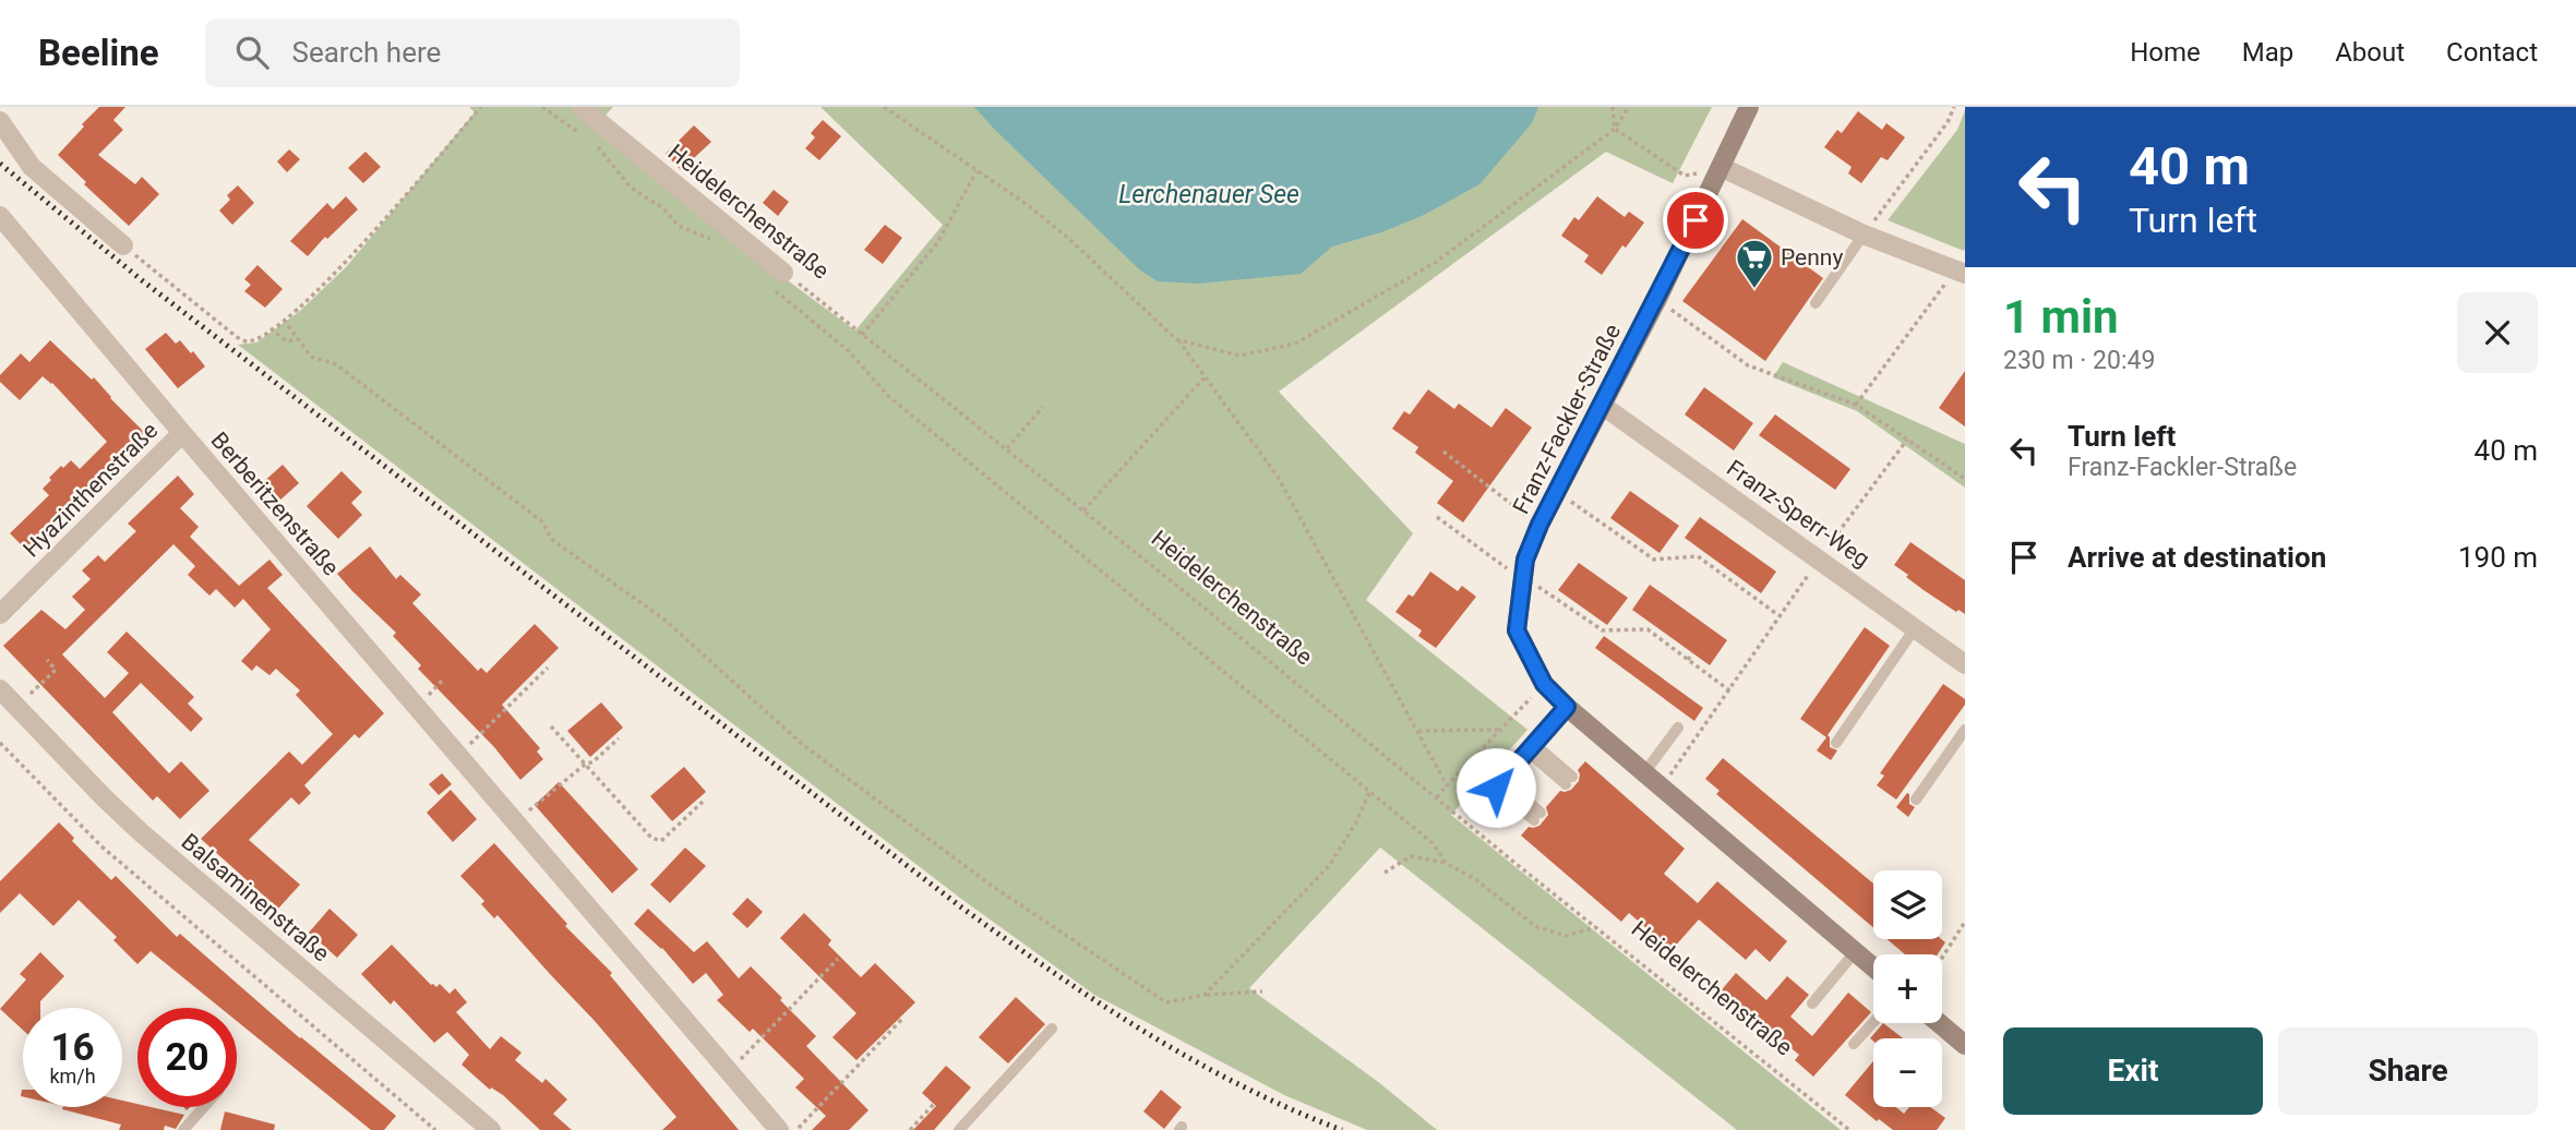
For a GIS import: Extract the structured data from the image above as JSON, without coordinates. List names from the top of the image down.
{
  "streets": {
    "street": [
      "Heidelerchenstraße",
      "Franz-Fackler-Straße",
      "Hyazinthenstraße",
      "Berberitzenstraße",
      "Franz-Sperr-Weg",
      "Balsaminenstraße"
    ]
  },
  "crossings": [
    ["Franz-Fackler-Straße", "Franz-Sperr-Weg"],
    ["Hyazinthenstraße", "Berberitzenstraße"]
  ],
  "water": ["Lerchenauer See"],
  "places": {
    "supermarket": ["Penny"]
  },
  "page": {
    "header": "Beeline",
    "search": "Search here",
    "nav": [
      "Home",
      "Map",
      "About",
      "Contact"
    ],
    "turn": ["40 m", "Turn left"],
    "heading": ["1 min", "230 m · 20:49"],
    "list": [
      {
        "name": "Turn left",
        "note": "Franz-Fackler-Straße",
        "value": "40 m"
      },
      {
        "name": "Arrive at destination",
        "value": "190 m"
      }
    ],
    "map_buttons": ["+", "−"],
    "speed": "16 km/h",
    "limit": "20",
    "buttons": ["Exit", "Share"]
  }
}
